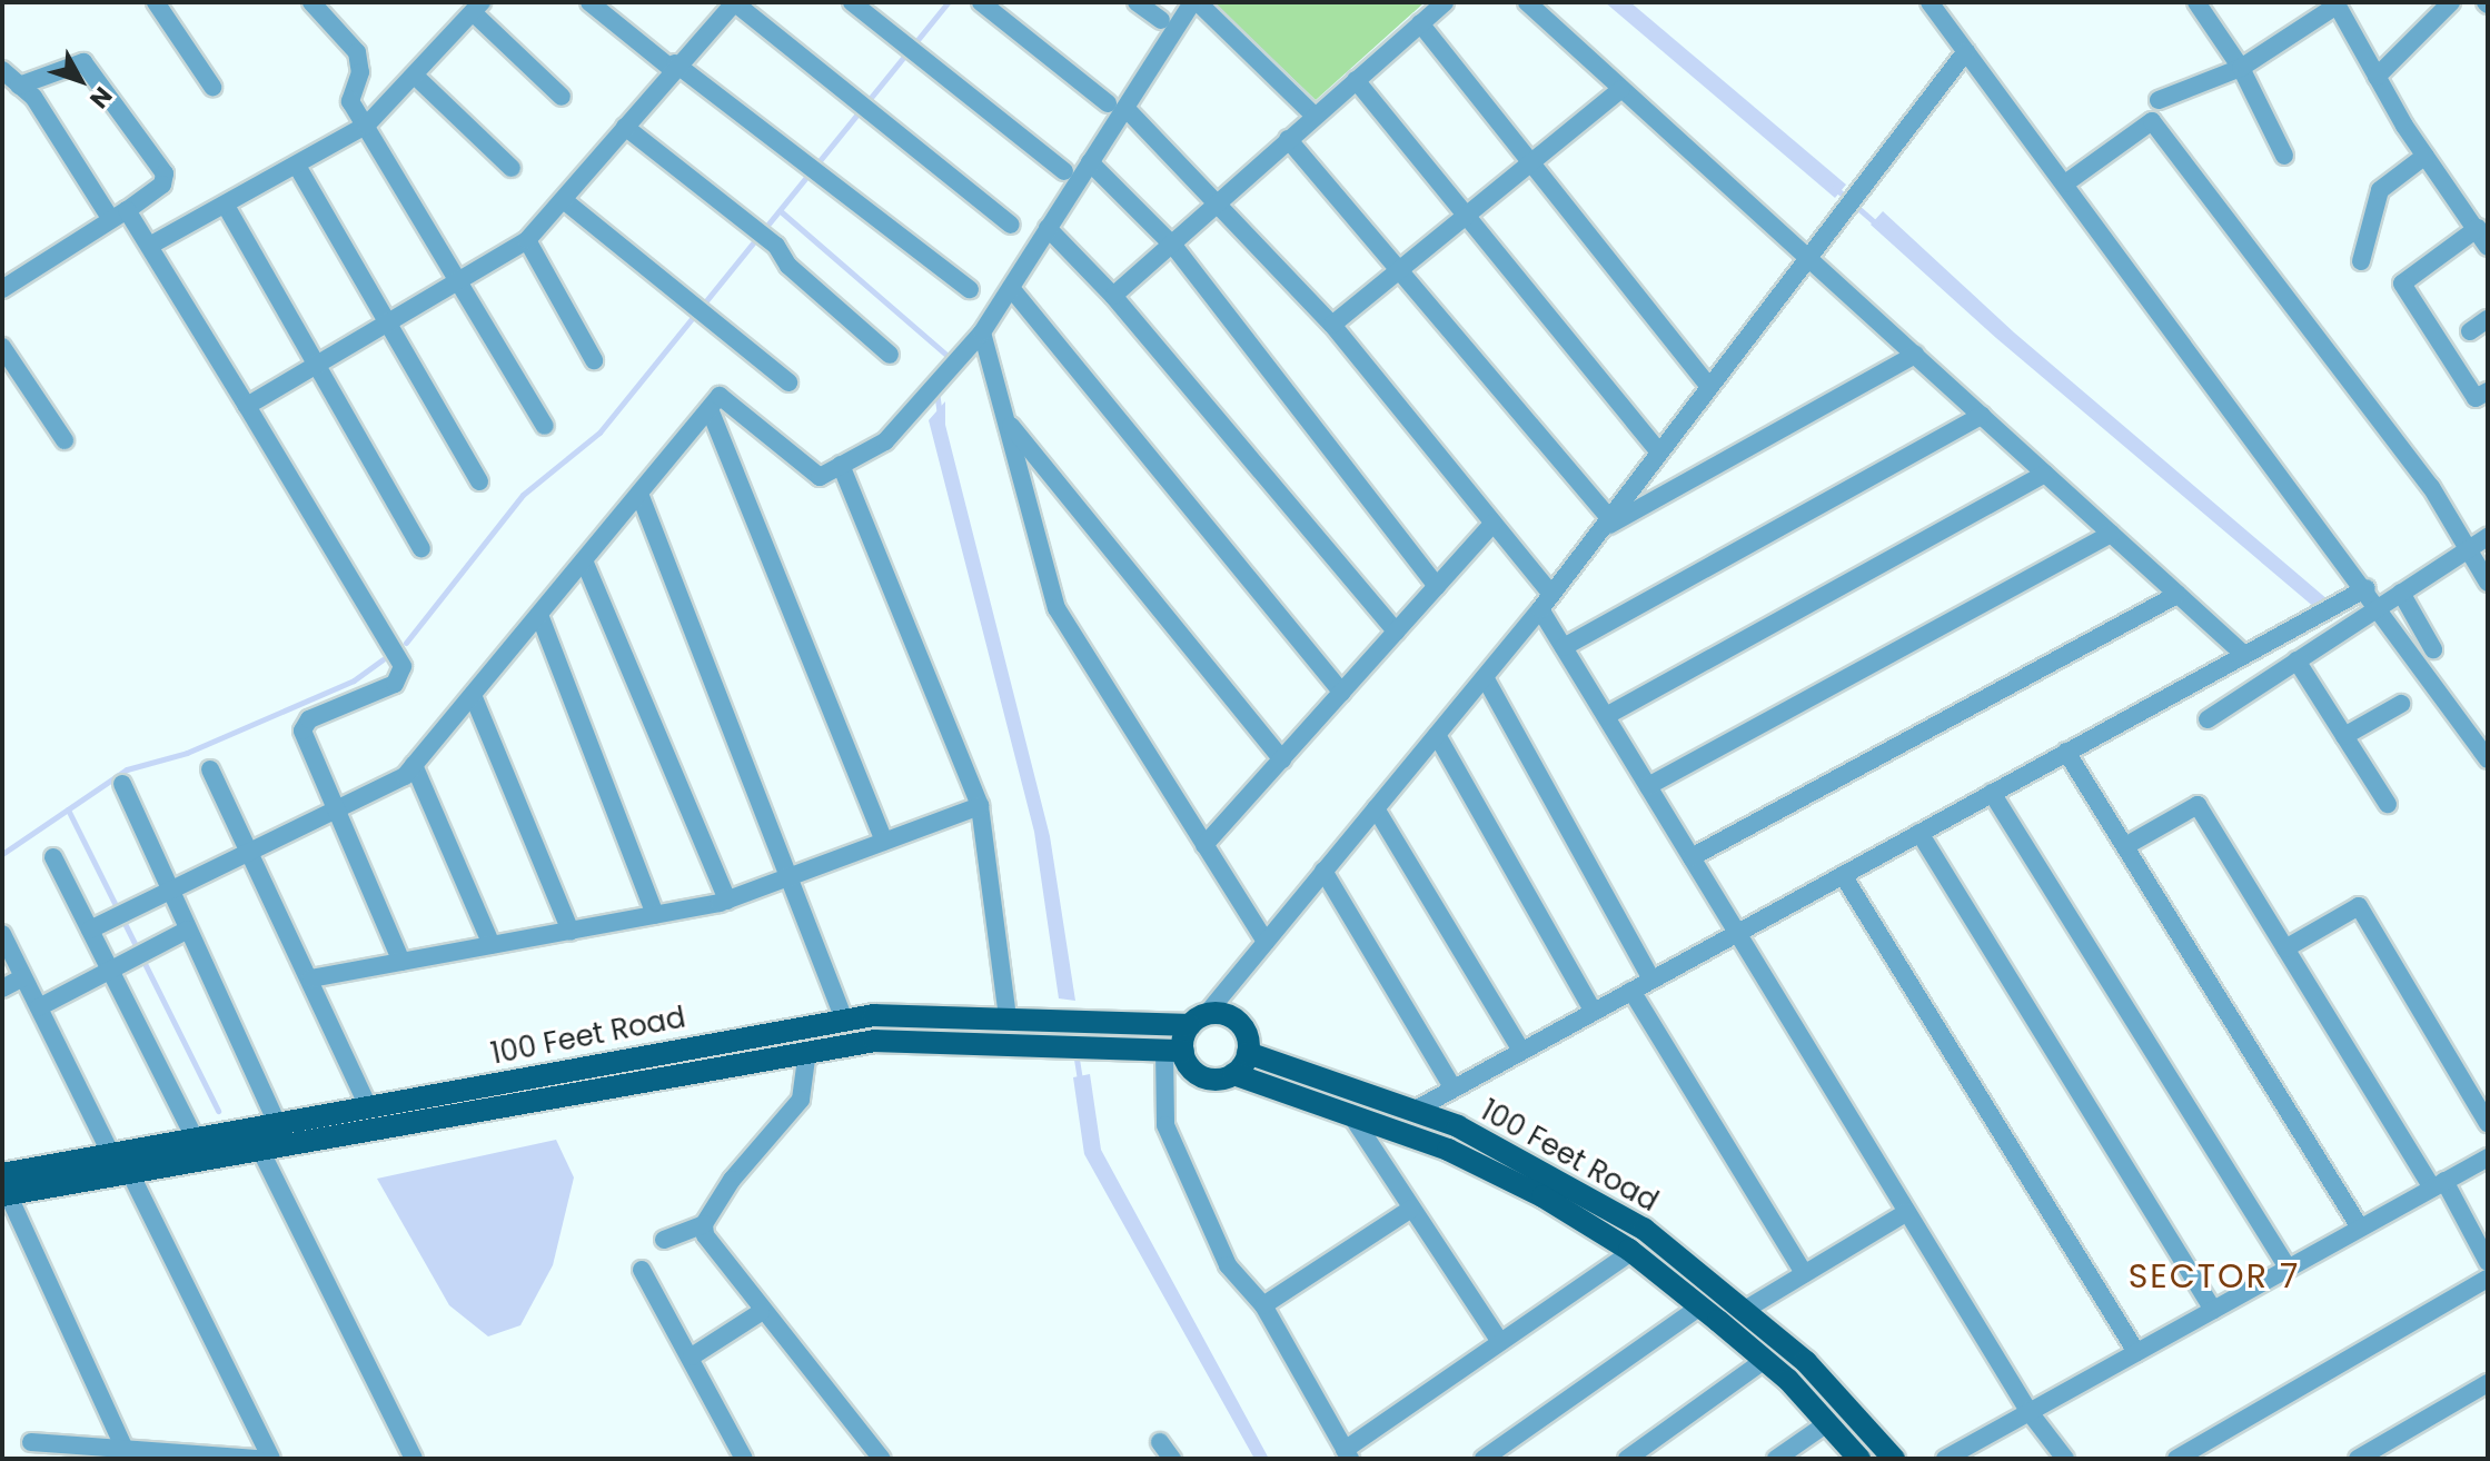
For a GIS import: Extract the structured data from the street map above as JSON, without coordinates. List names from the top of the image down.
{
  "streets": {
    "main road": ["100 Feet Road"]
  },
  "districts": ["SECTOR 7"],
  "north": "bottom right"
}
